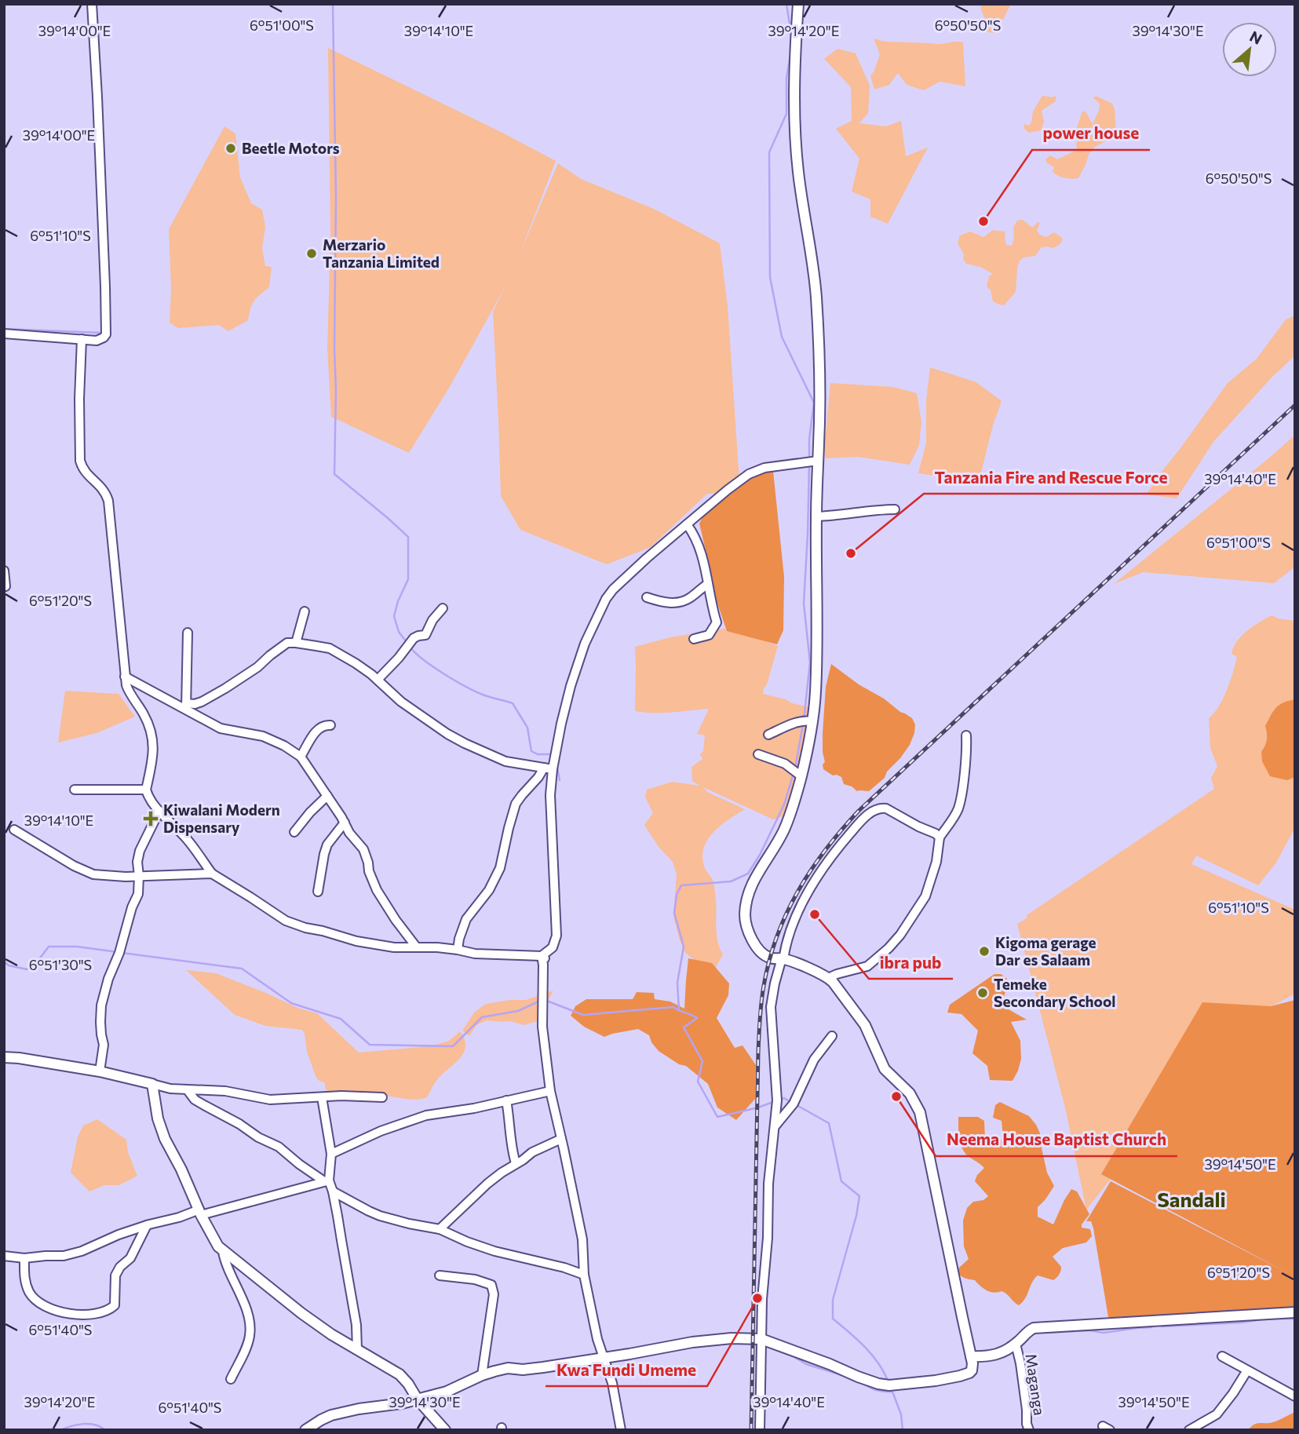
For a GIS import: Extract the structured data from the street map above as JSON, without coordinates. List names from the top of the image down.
{
  "streets": {
    "street": ["Maganga"]
  },
  "districts": ["Sandali"],
  "places": {
    "other": [
      "Beetle Motors",
      "power house",
      "Merzario Tanzania Limited",
      "Tanzania Fire and Rescue Force",
      "ibra pub",
      "Kigoma gerage Dar es Salaam",
      "Temeke Secondary School",
      "Neema House Baptist Church",
      "Kwa Fundi Umeme"
    ],
    "health": ["Kiwalani Modern Dispensary"]
  },
  "north": "top right",
  "coordinates": [
    "6°51'00\"S",
    "6°50'50\"S",
    "39°14'00\"E",
    "39°14'10\"E",
    "39°14'20\"E",
    "39°14'30\"E",
    "6°51'10\"S",
    "39°14'40\"E",
    "6°51'20\"S",
    "6°51'30\"S",
    "39°14'50\"E",
    "6°51'40\"S"
  ]
}
